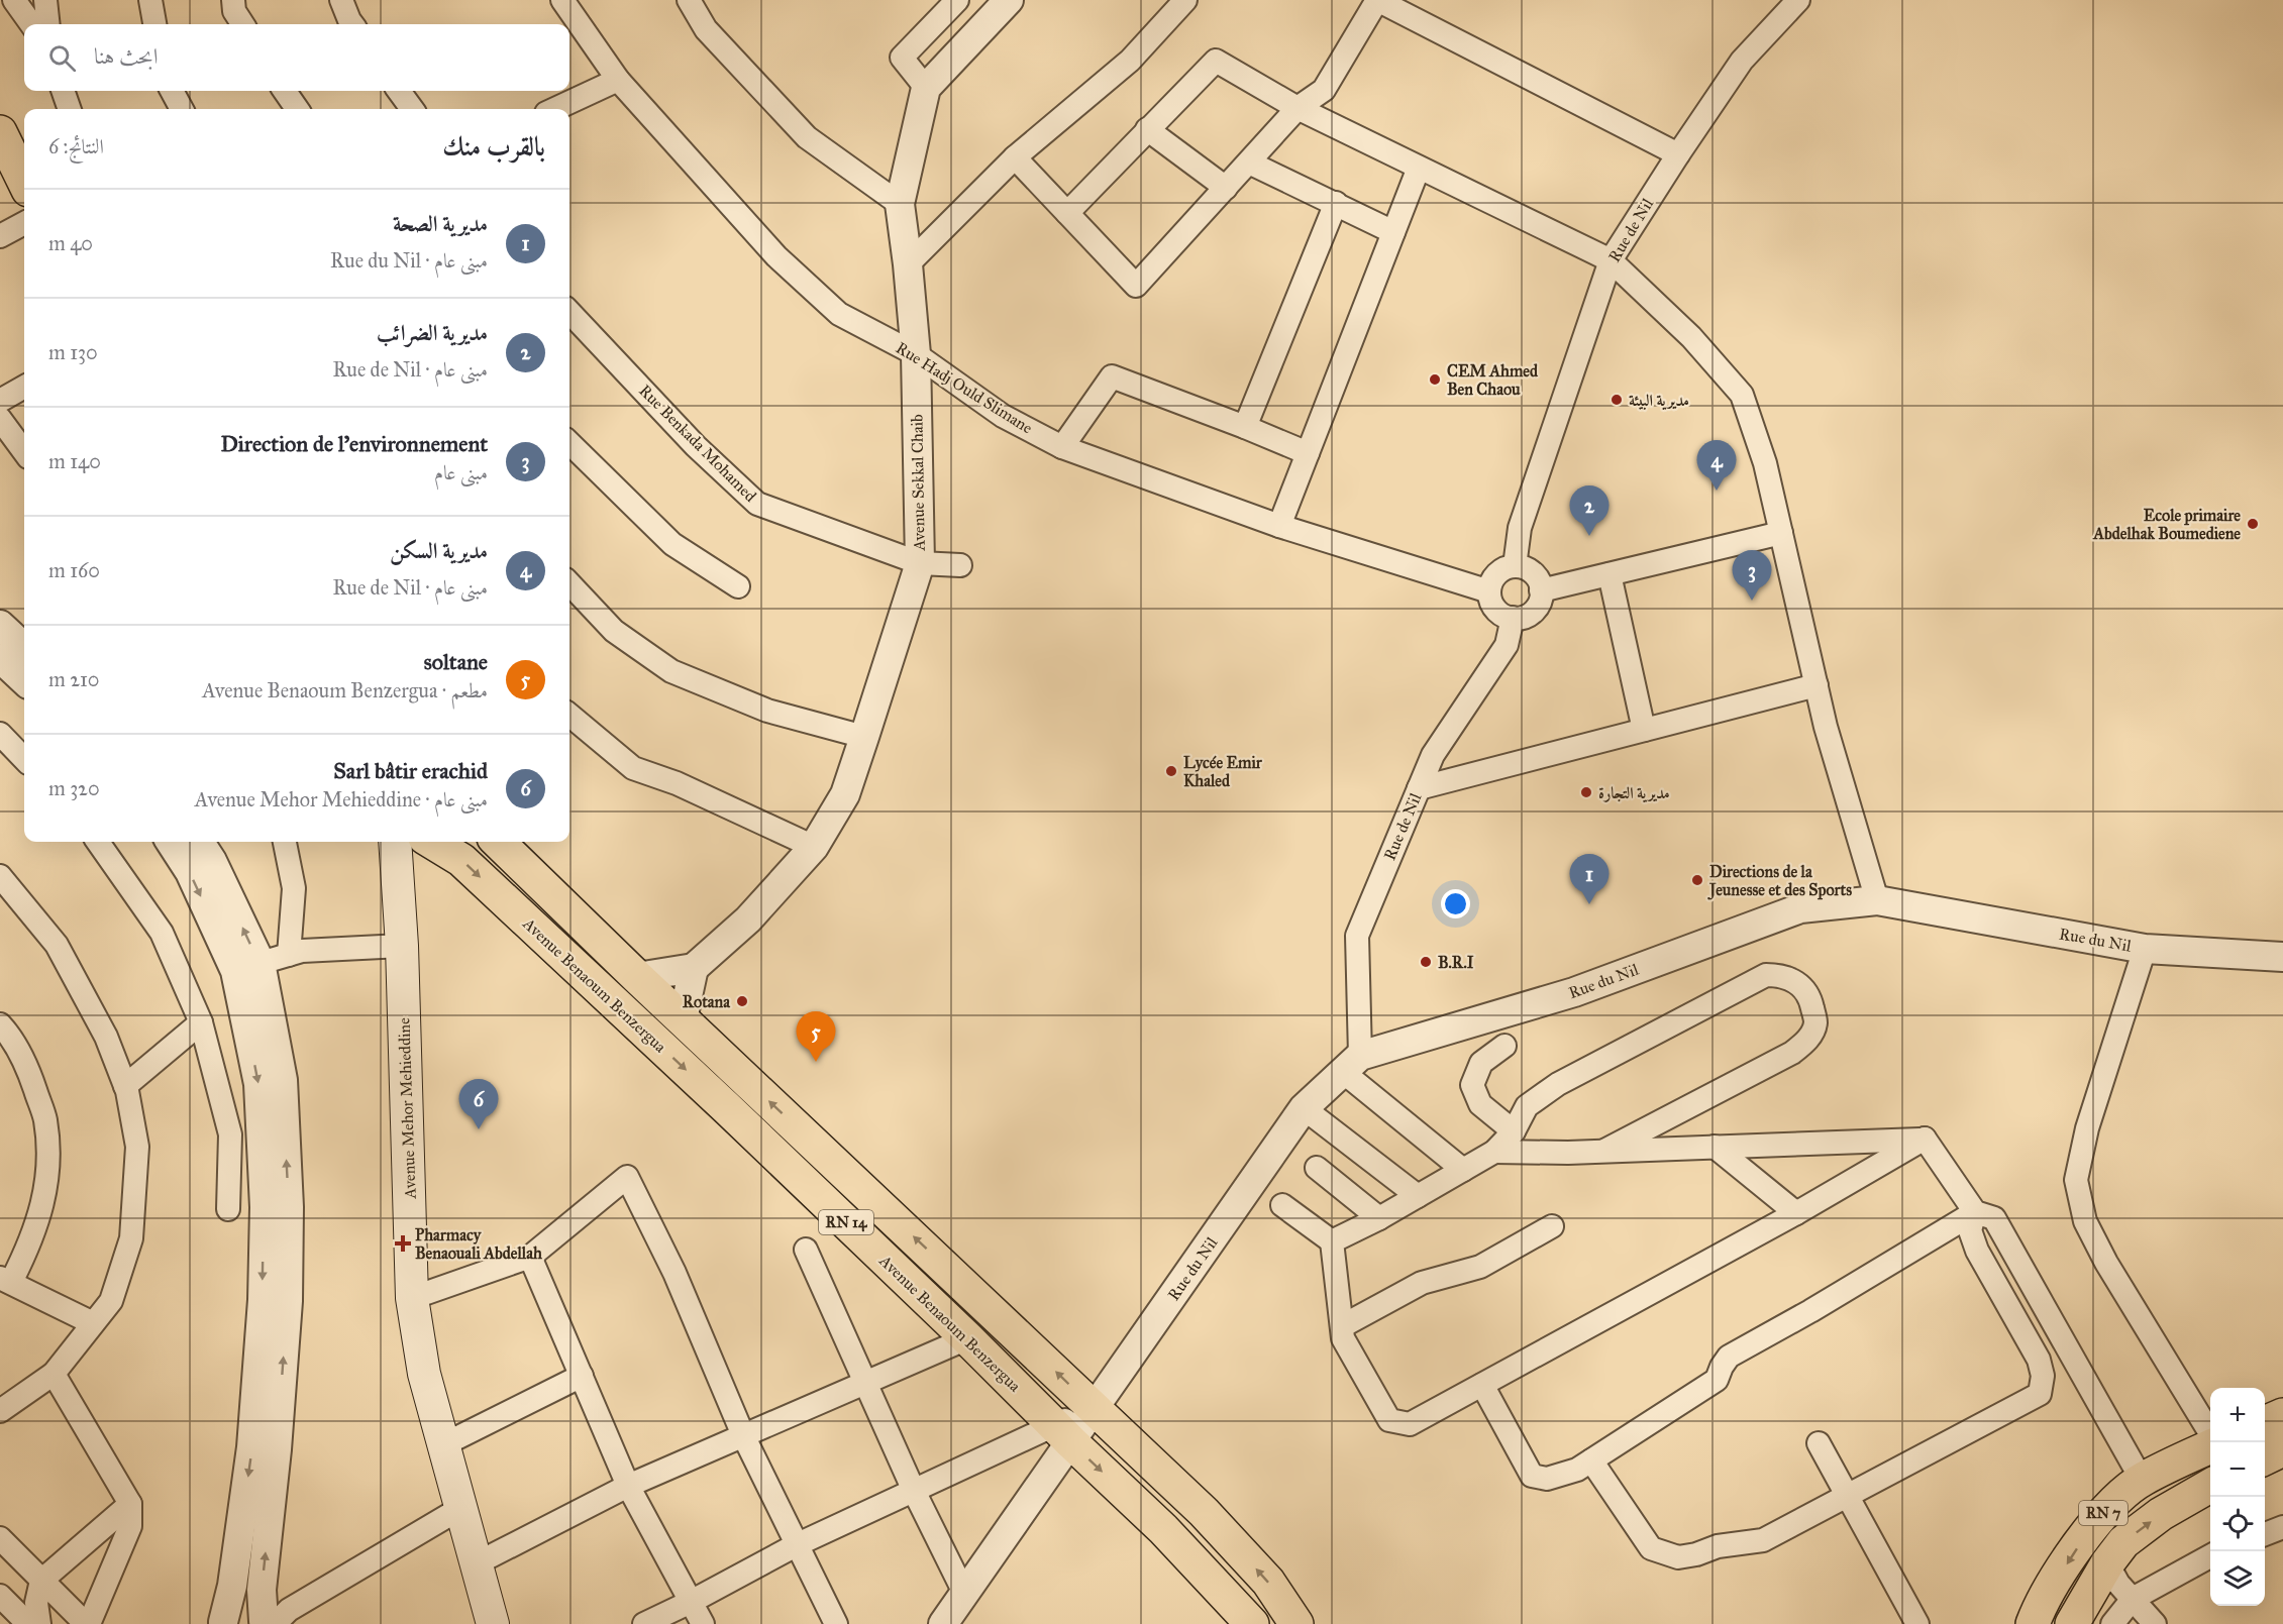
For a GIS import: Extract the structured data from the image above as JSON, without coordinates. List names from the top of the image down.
{
  "streets": {
    "main road": [
      "Avenue Benaoum Benzergua",
      "Avenue Mehor Mehieddine",
      "RN 14",
      "RN 7"
    ],
    "street": [
      "Rue de Nil",
      "Rue Hadj Ould Slimane",
      "Rue Benkada Mohamed",
      "Avenue Sekkal Chaib",
      "Rue du Nil"
    ]
  },
  "crossings": [
    ["Rue de Nil", "Rue Hadj Ould Slimane"],
    ["Rue de Nil", "Rue du Nil"],
    ["Rue Hadj Ould Slimane", "Avenue Sekkal Chaib"],
    ["Rue Benkada Mohamed", "Avenue Sekkal Chaib"],
    ["Rue du Nil", "Avenue Benaoum Benzergua"]
  ],
  "places": {
    "other": [
      "CEM Ahmed Ben Chaou",
      "مديرية البيئة",
      "Ecole primaire Abdelhak Boumediene",
      "Lycée Emir Khaled",
      "مديرية التجارة",
      "Directions de la Jeunesse et des Sports",
      "B.R.I",
      "Rotana"
    ],
    "health": ["Pharmacy Benaouali Abdellah"]
  },
  "page": {
    "search": "ابحث هنا",
    "heading": ["بالقرب منك", "النتائج: 6"],
    "list": [
      {
        "mark": "1",
        "name": "مديرية الصحة",
        "note": "مبنى عام · Rue du Nil",
        "value": "40 m"
      },
      {
        "mark": "2",
        "name": "مديرية الضرائب",
        "note": "مبنى عام · Rue de Nil",
        "value": "130 m"
      },
      {
        "mark": "3",
        "name": "Direction de l'environnement",
        "note": "مبنى عام",
        "value": "140 m"
      },
      {
        "mark": "4",
        "name": "مديرية السكن",
        "note": "مبنى عام · Rue de Nil",
        "value": "160 m"
      },
      {
        "mark": "5",
        "name": "soltane",
        "note": "مطعم · Avenue Benaoum Benzergua",
        "value": "210 m"
      },
      {
        "mark": "6",
        "name": "Sarl bâtir erachid",
        "note": "مبنى عام · Avenue Mehor Mehieddine",
        "value": "320 m"
      }
    ],
    "pins": [
      "4",
      "2",
      "3",
      "1",
      "5",
      "6"
    ],
    "map_buttons": ["+", "−"]
  }
}
